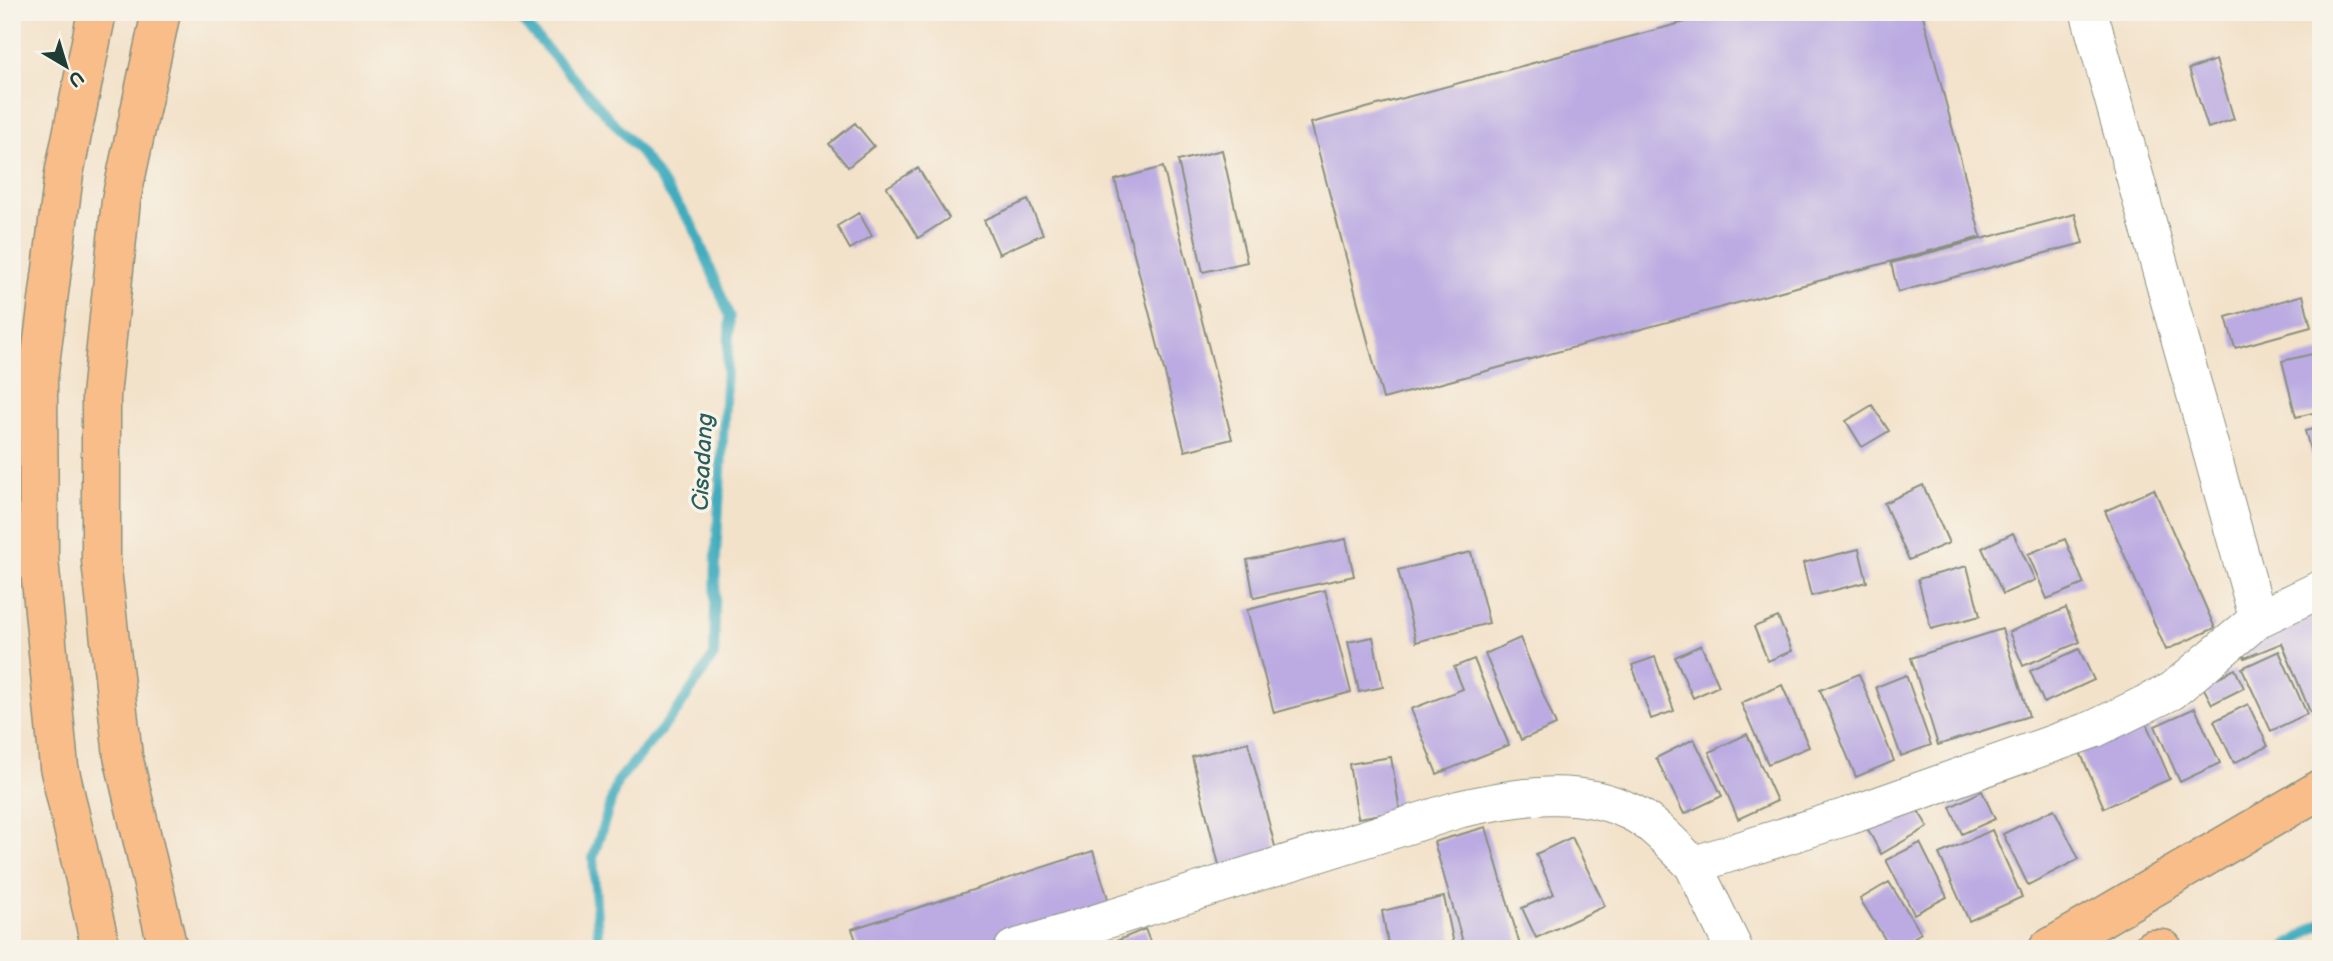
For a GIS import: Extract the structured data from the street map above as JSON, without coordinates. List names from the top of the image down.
{
  "water": ["Cisadang"],
  "north": "bottom right"
}
